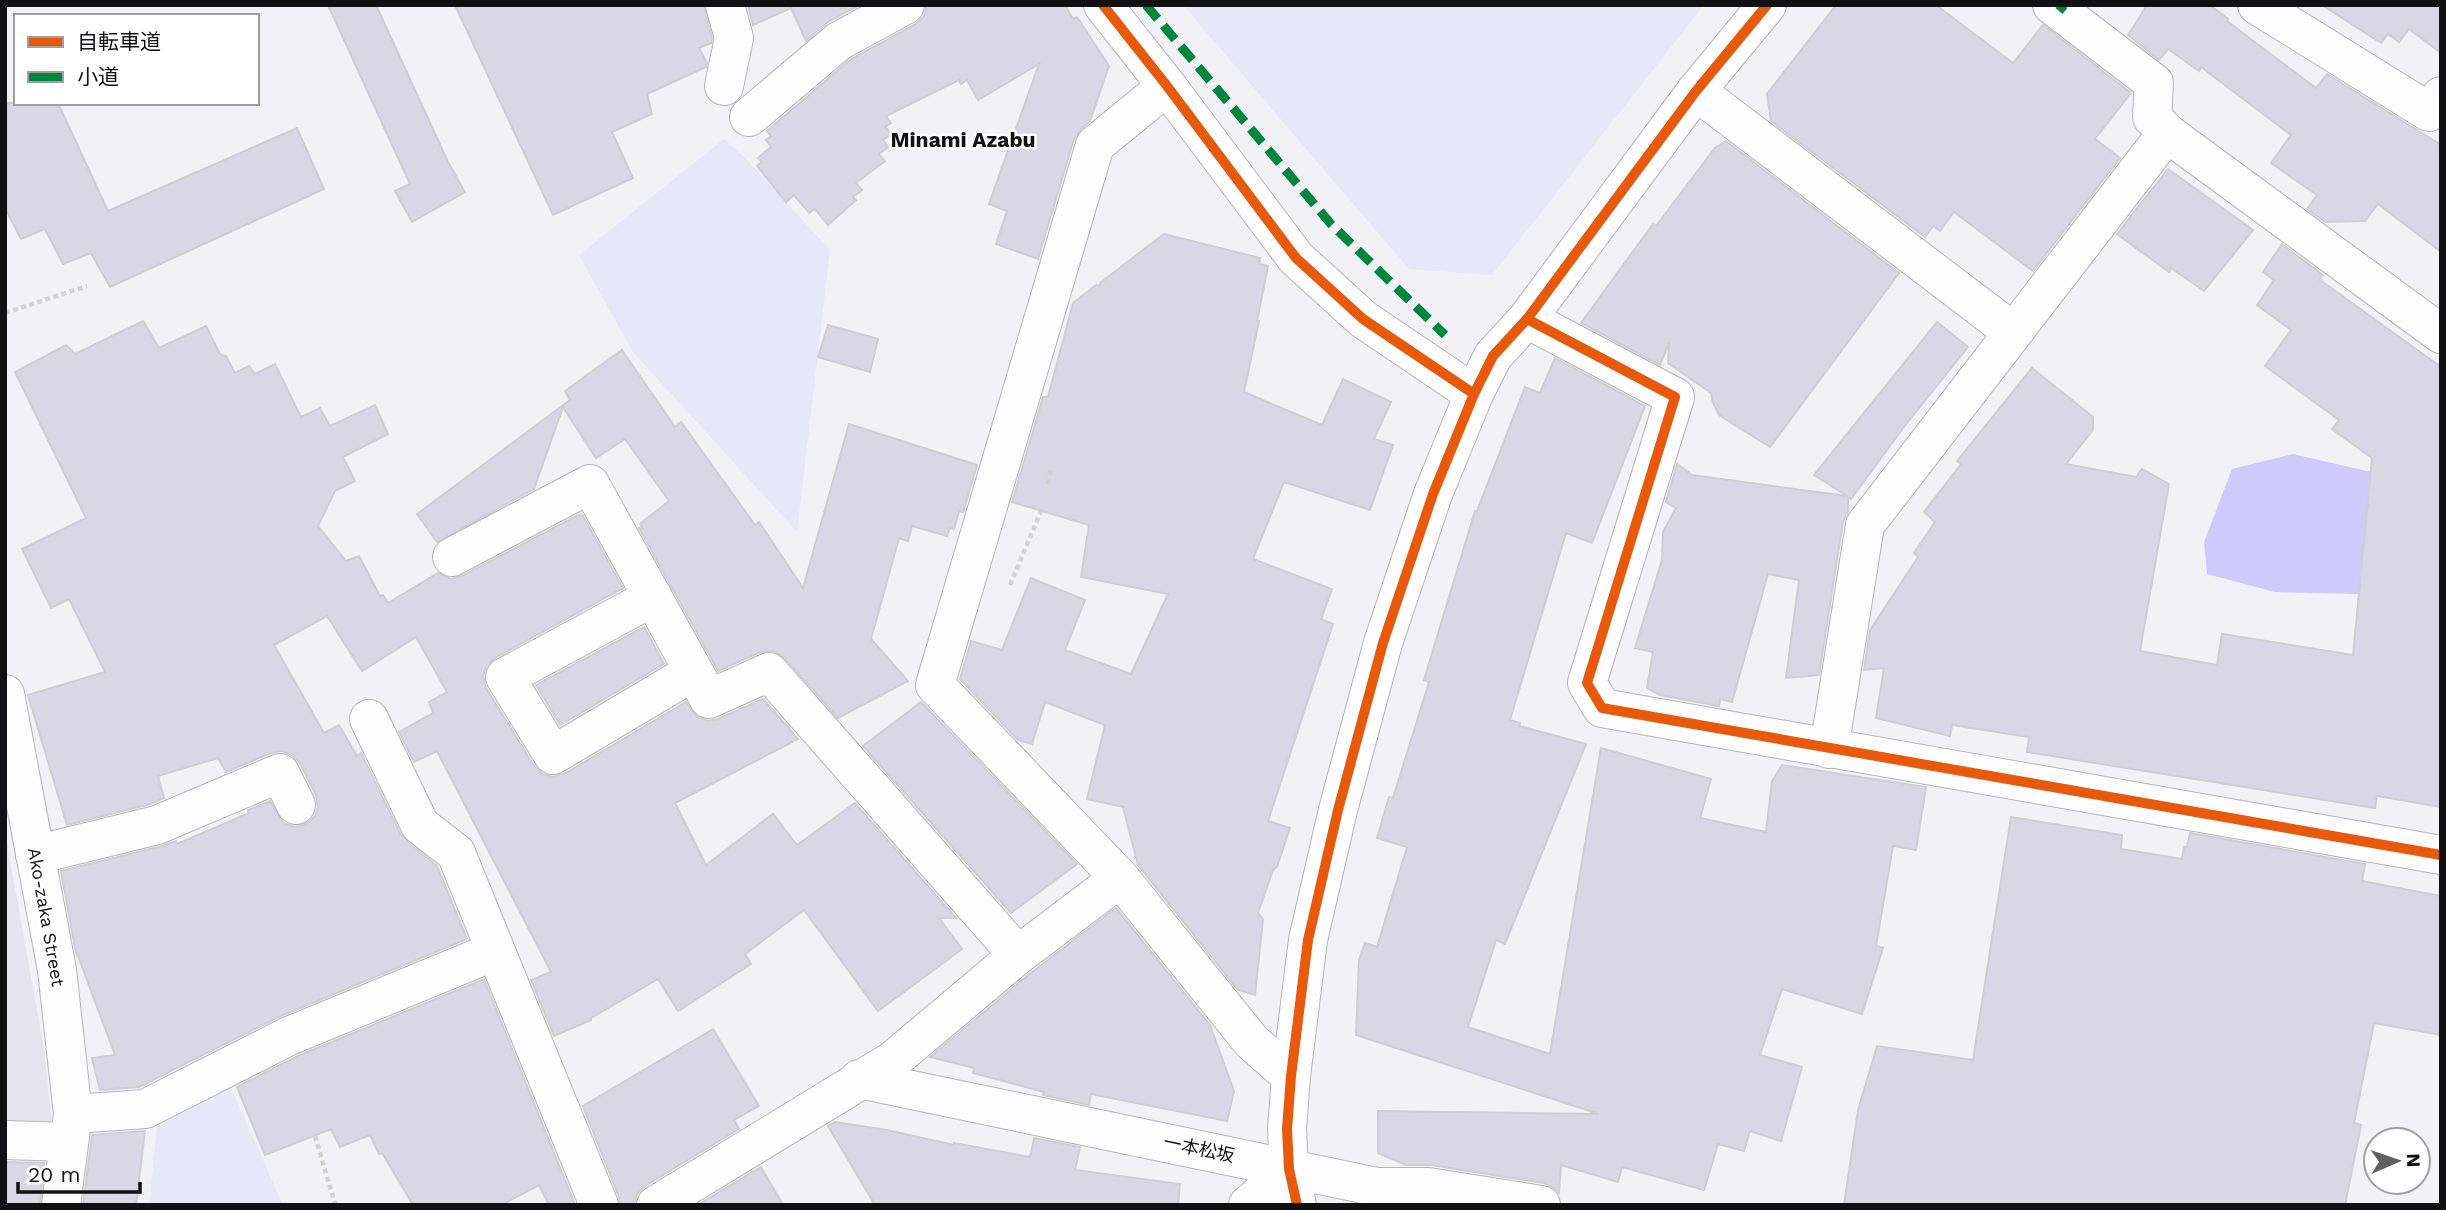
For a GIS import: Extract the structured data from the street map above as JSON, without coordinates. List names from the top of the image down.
{
  "streets": {
    "street": ["Ako-zaka Street", "一本松坂"]
  },
  "districts": ["Minami Azabu"],
  "legend": ["自転車道", "小道"],
  "scale_bar": "20 m",
  "north": "right"
}
